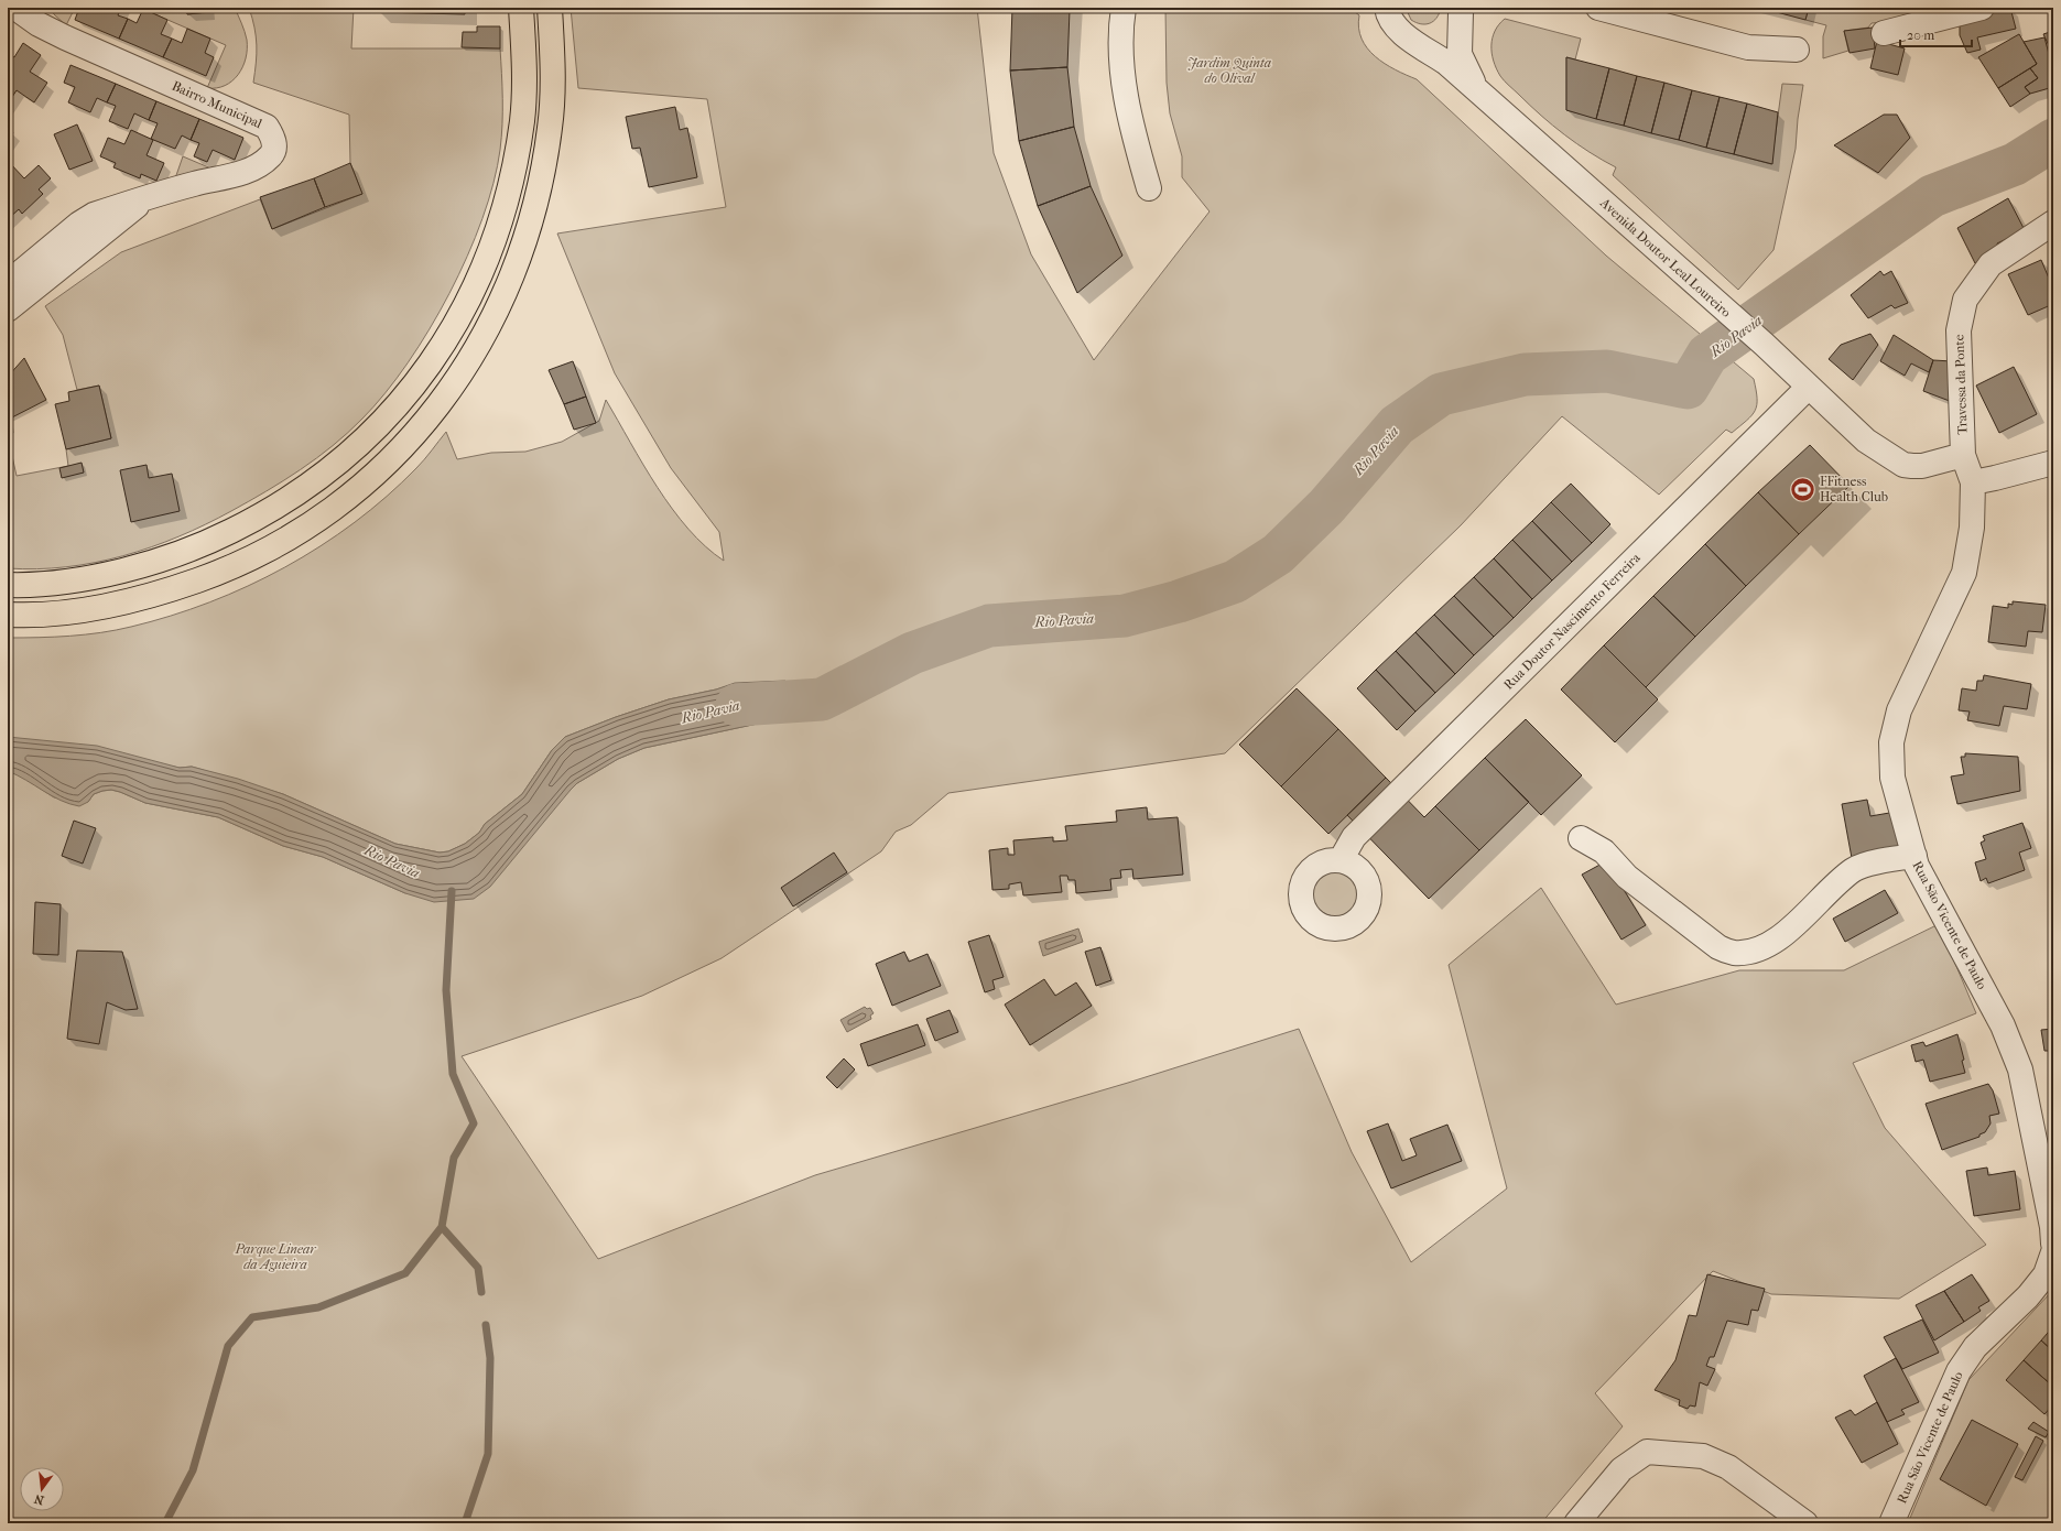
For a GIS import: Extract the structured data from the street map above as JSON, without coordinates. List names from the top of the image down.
{
  "streets": {
    "street": [
      "Bairro Municipal",
      "Avenida Doutor Leal Loureiro",
      "Travessa da Ponte",
      "Rua Doutor Nascimento Ferreira",
      "Rua São Vicente de Paulo"
    ]
  },
  "crossings": [
    ["Avenida Doutor Leal Loureiro", "Travessa da Ponte"],
    ["Avenida Doutor Leal Loureiro", "Rua Doutor Nascimento Ferreira"],
    ["Travessa da Ponte", "Rua São Vicente de Paulo"]
  ],
  "water": ["Rio Pavia"],
  "parks": ["Jardim Quinta do Olival", "Parque Linear da Aguieira"],
  "places": {
    "sports": ["FFitness Health Club"]
  },
  "scale_bar": "20 m",
  "north": "bottom"
}
